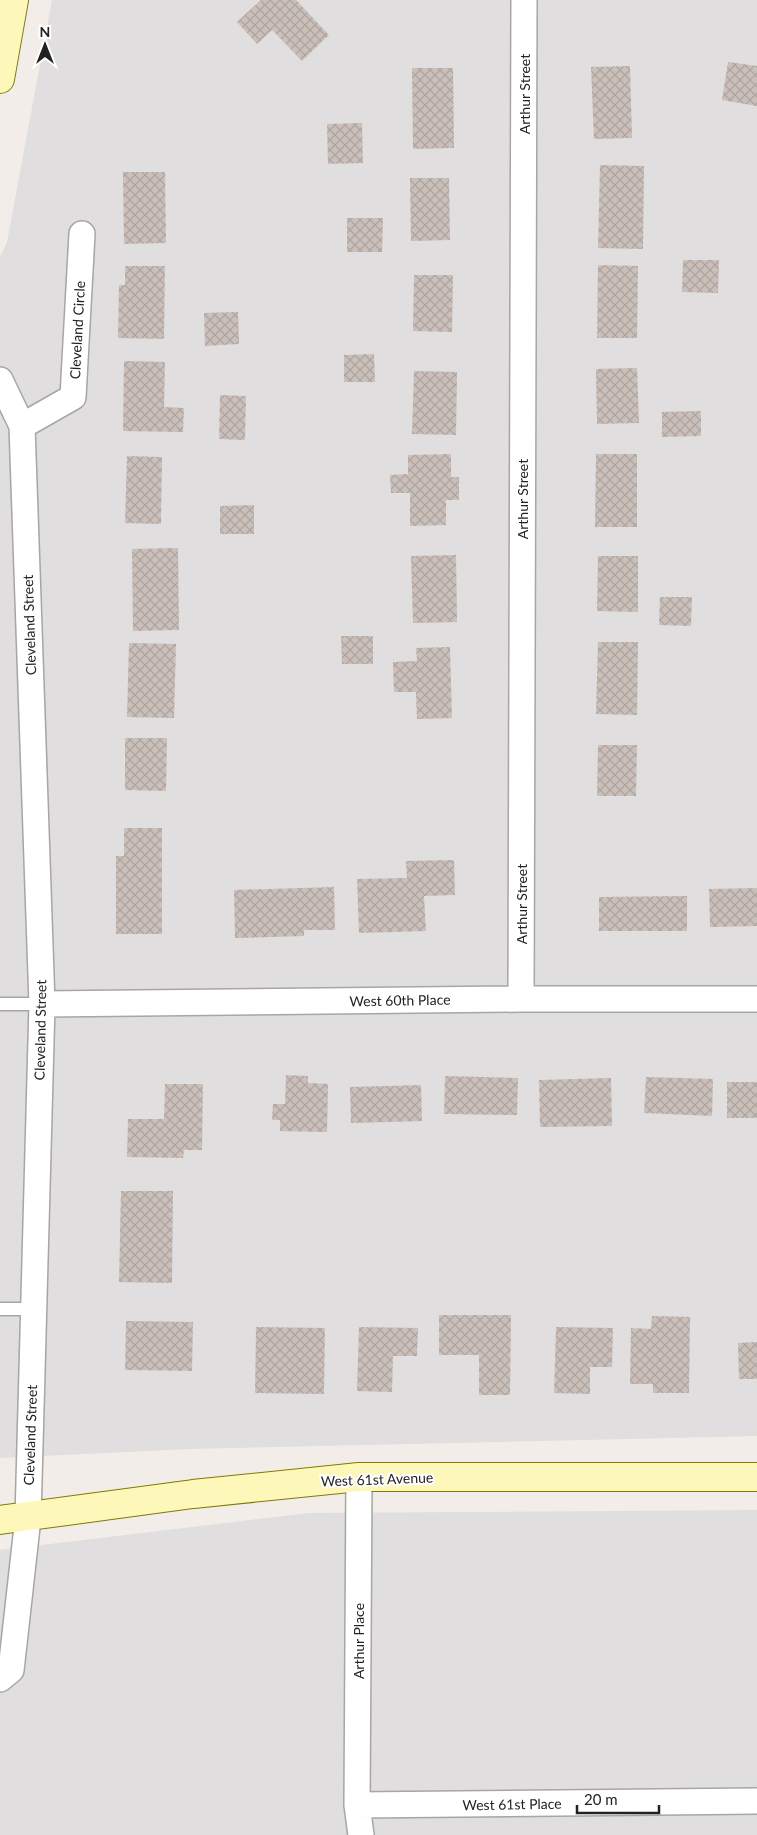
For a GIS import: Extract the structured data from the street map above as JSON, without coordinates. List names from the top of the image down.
{
  "streets": {
    "main road": ["West 61st Avenue"],
    "street": [
      "Arthur Street",
      "Cleveland Circle",
      "Cleveland Street",
      "West 60th Place",
      "Arthur Place",
      "West 61st Place"
    ]
  },
  "crossings": [
    ["Arthur Street", "West 60th Place"],
    ["Cleveland Circle", "Cleveland Street"],
    ["Cleveland Street", "West 60th Place"],
    ["Cleveland Street", "West 61st Avenue"],
    ["West 61st Avenue", "Arthur Place"],
    ["Arthur Place", "West 61st Place"]
  ],
  "scale_bar": "20 m",
  "north": "top"
}
